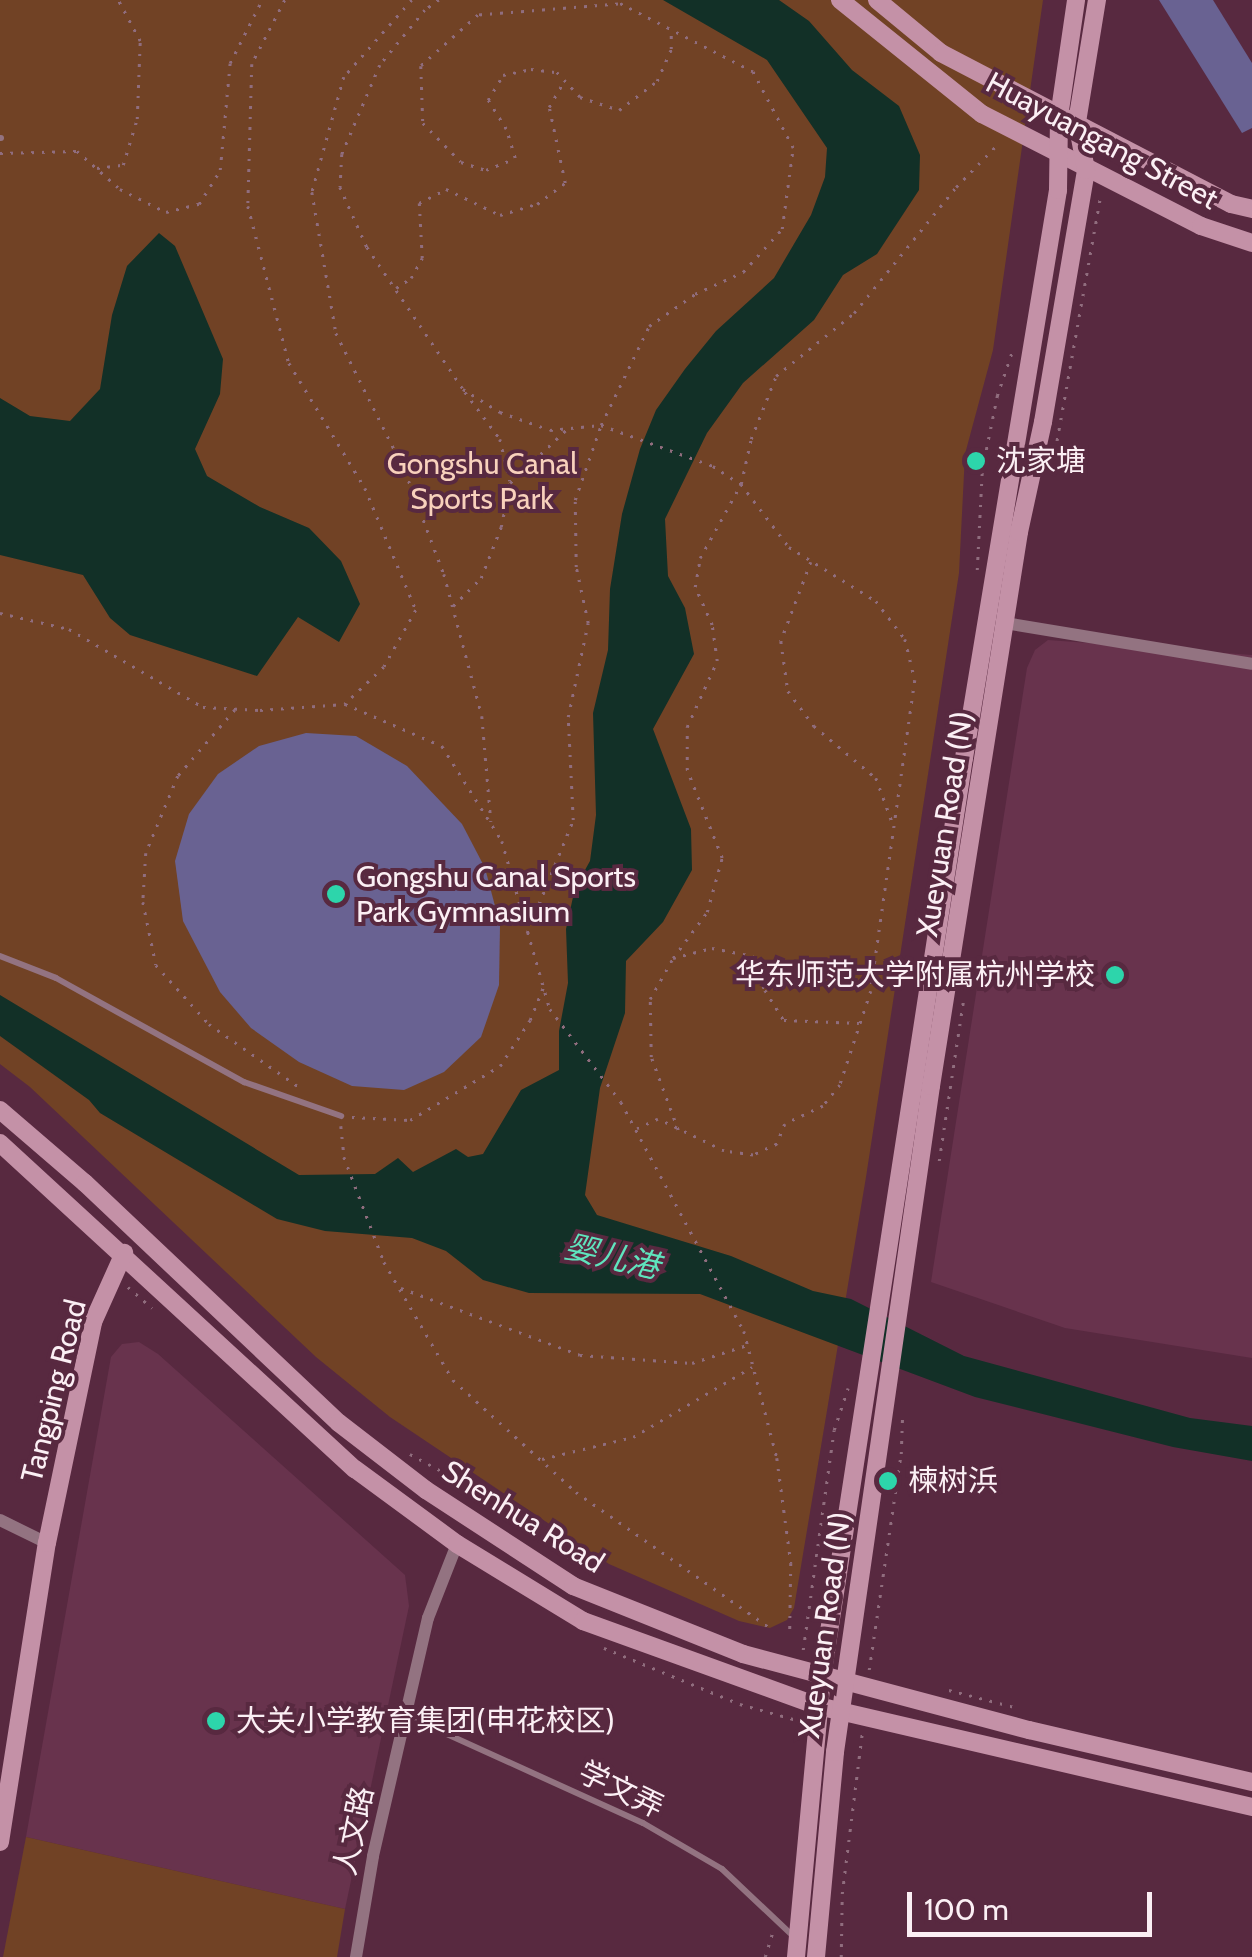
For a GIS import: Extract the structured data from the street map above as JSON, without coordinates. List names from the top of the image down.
{
  "streets": {
    "main road": [
      "Huayuangang Street",
      "Xueyuan Road (N)",
      "Tangping Road",
      "Shenhua Road"
    ],
    "street": ["人文路"],
    "lane": ["学文弄"]
  },
  "crossings": [
    ["Huayuangang Street", "Xueyuan Road (N)"],
    ["Xueyuan Road (N)", "Shenhua Road"],
    ["Xueyuan Road (N)", "学文弄"],
    ["Tangping Road", "Shenhua Road"],
    ["Shenhua Road", "人文路"],
    ["学文弄", "人文路"]
  ],
  "water": ["婴儿港"],
  "parks": ["Gongshu Canal Sports Park"],
  "places": [
    "沈家塘",
    "Gongshu Canal Sports Park Gymnasium",
    "华东师范大学附属杭州学校",
    "楝树浜",
    "大关小学教育集团(申花校区)"
  ],
  "scale_bar": "100 m"
}
